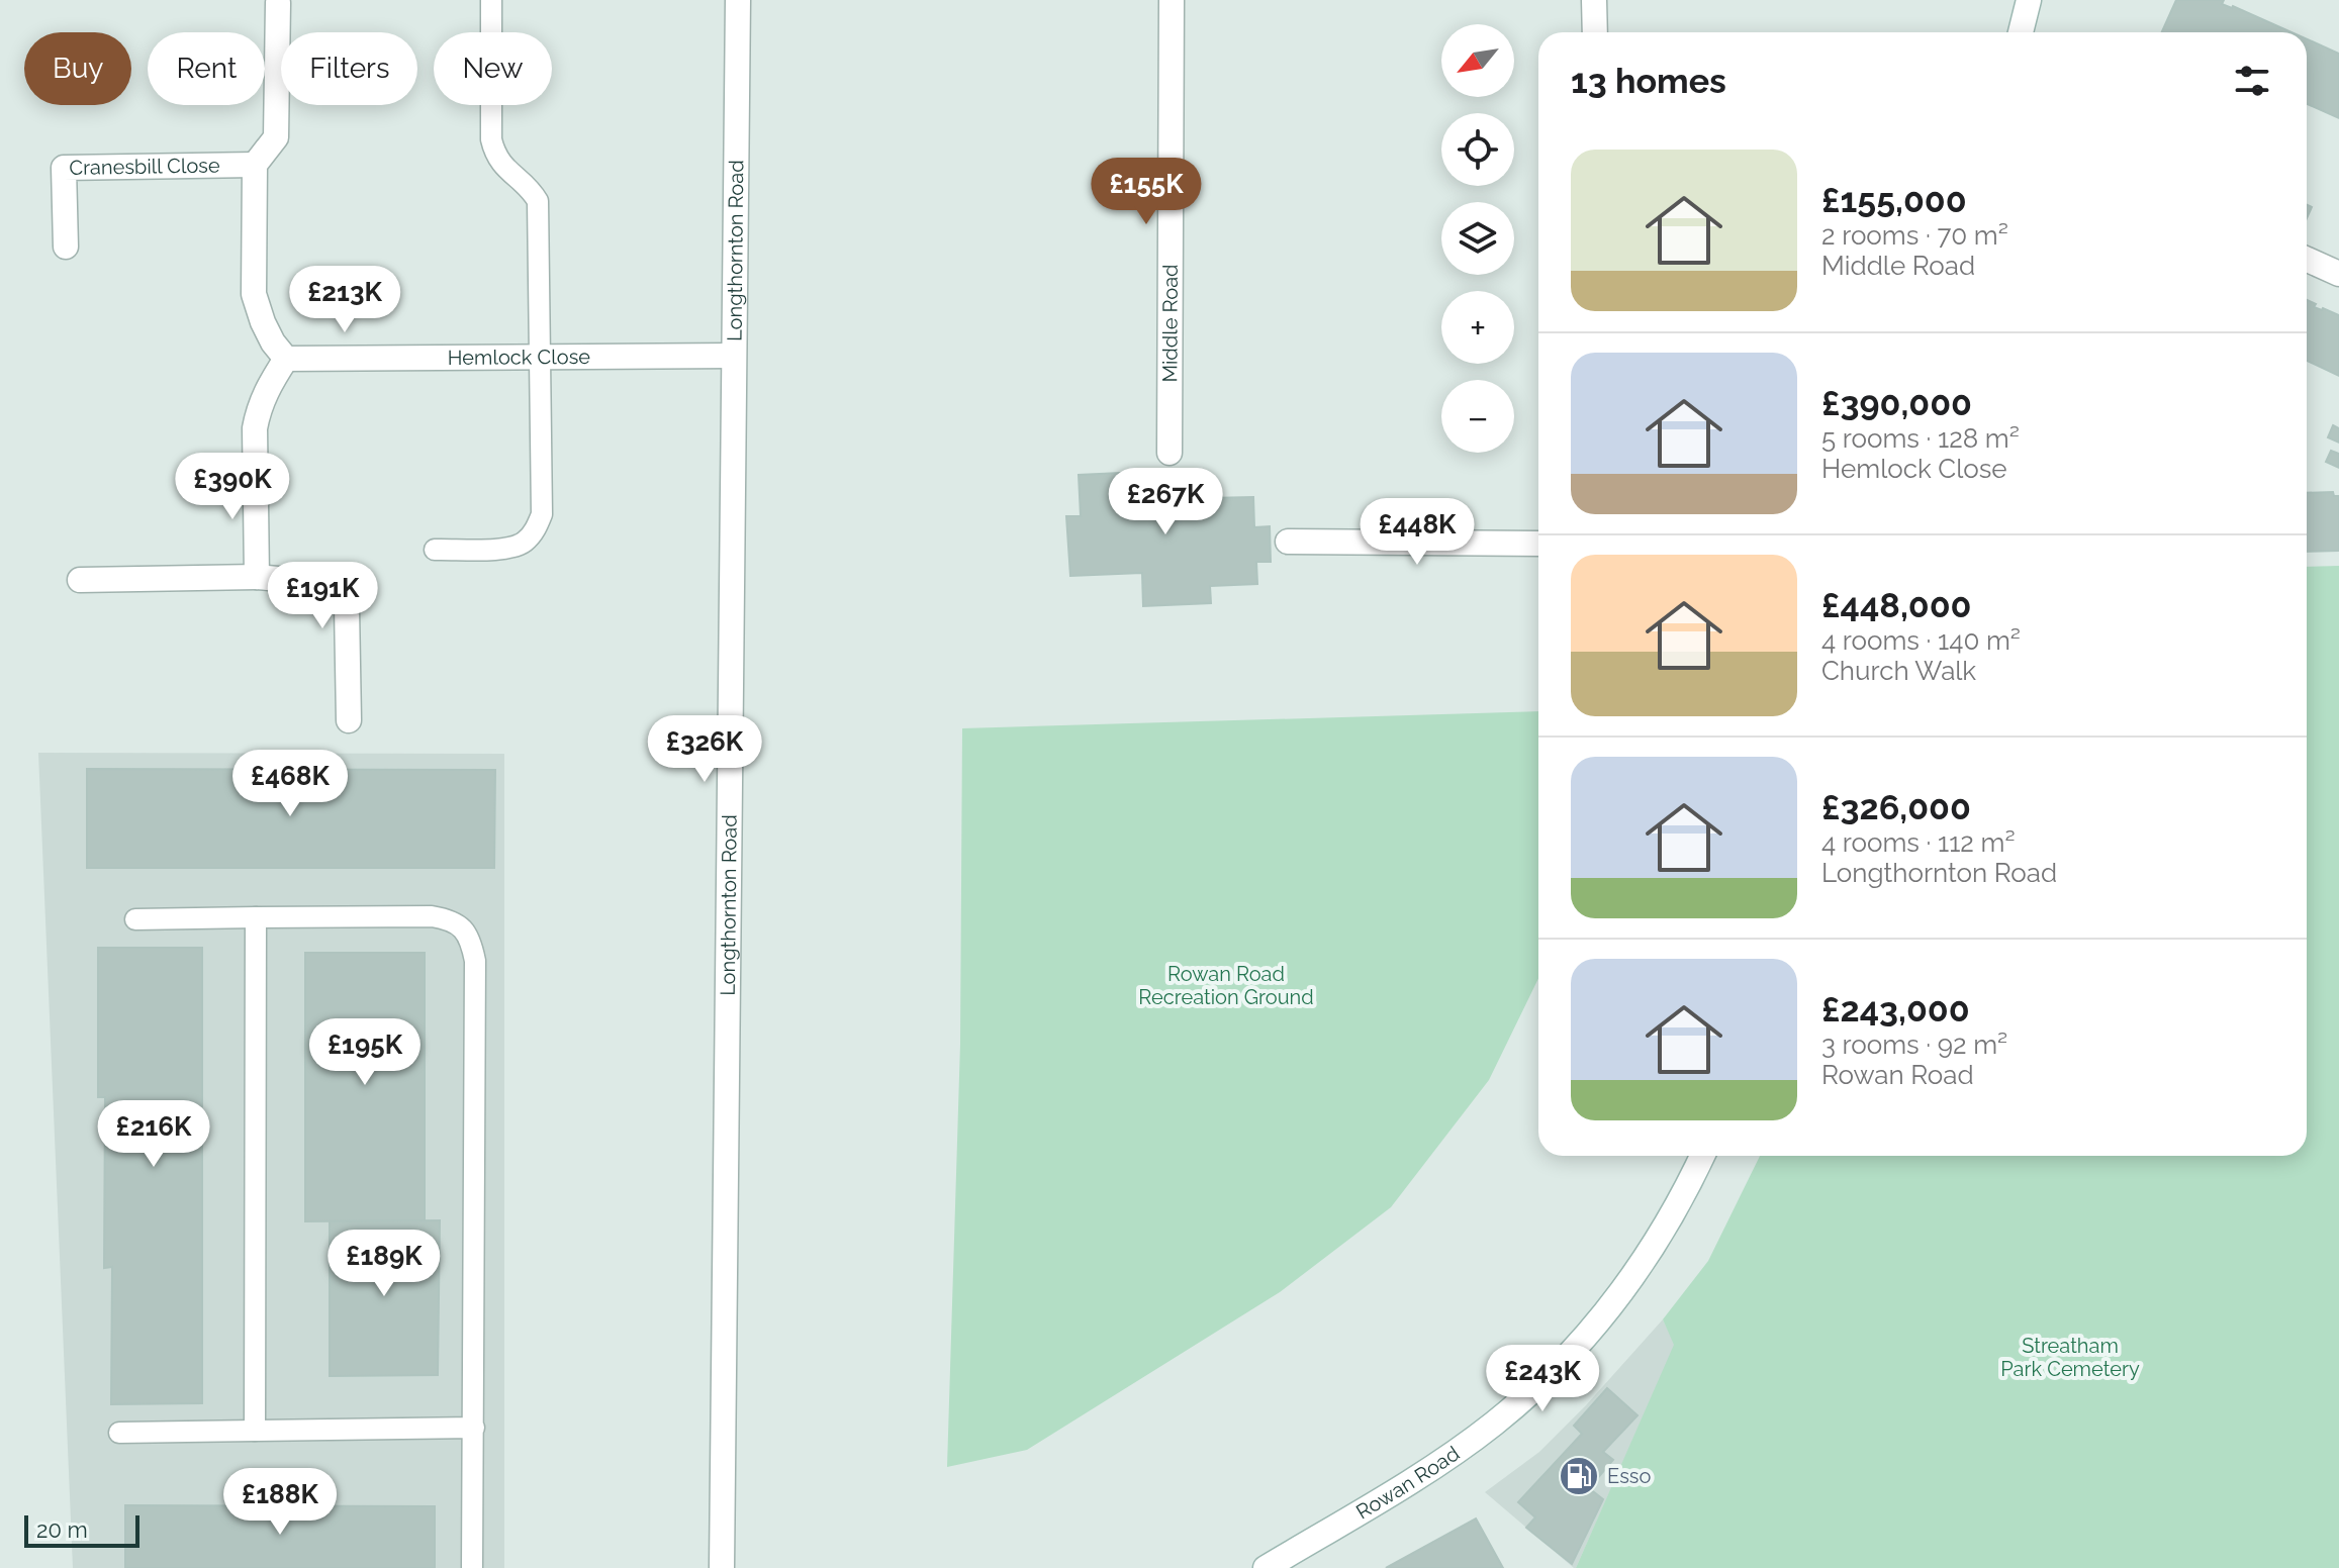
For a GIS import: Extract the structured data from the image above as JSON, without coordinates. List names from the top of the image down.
{
  "streets": {
    "street": [
      "Cranesbill Close",
      "Longthornton Road",
      "Middle Road",
      "Hemlock Close",
      "Rowan Road"
    ]
  },
  "crossings": [
    ["Longthornton Road", "Hemlock Close"]
  ],
  "parks": ["Rowan Road Recreation Ground", "Streatham Park Cemetery"],
  "places": {
    "fuel station": ["Esso"]
  },
  "scale_bar": "20 m",
  "north": "bottom left",
  "page": {
    "map_buttons": ["+", "−"],
    "chip": [
      "Buy",
      "Rent",
      "Filters",
      "New"
    ],
    "heading": "13 homes",
    "list": [
      {
        "name": "£155,000",
        "note": "2 rooms · 70 m² · Middle Road"
      },
      {
        "name": "£390,000",
        "note": "5 rooms · 128 m² · Hemlock Close"
      },
      {
        "name": "£448,000",
        "note": "4 rooms · 140 m² · Church Walk"
      },
      {
        "name": "£326,000",
        "note": "4 rooms · 112 m² · Longthornton Road"
      },
      {
        "name": "£243,000",
        "note": "3 rooms · 92 m² · Rowan Road"
      }
    ],
    "price": [
      "£155K",
      "£213K",
      "£390K",
      "£267K",
      "£448K",
      "£191K",
      "£326K",
      "£468K",
      "£195K",
      "£216K",
      "£189K",
      "£243K",
      "£188K"
    ],
    "scale": "20 m"
  }
}
